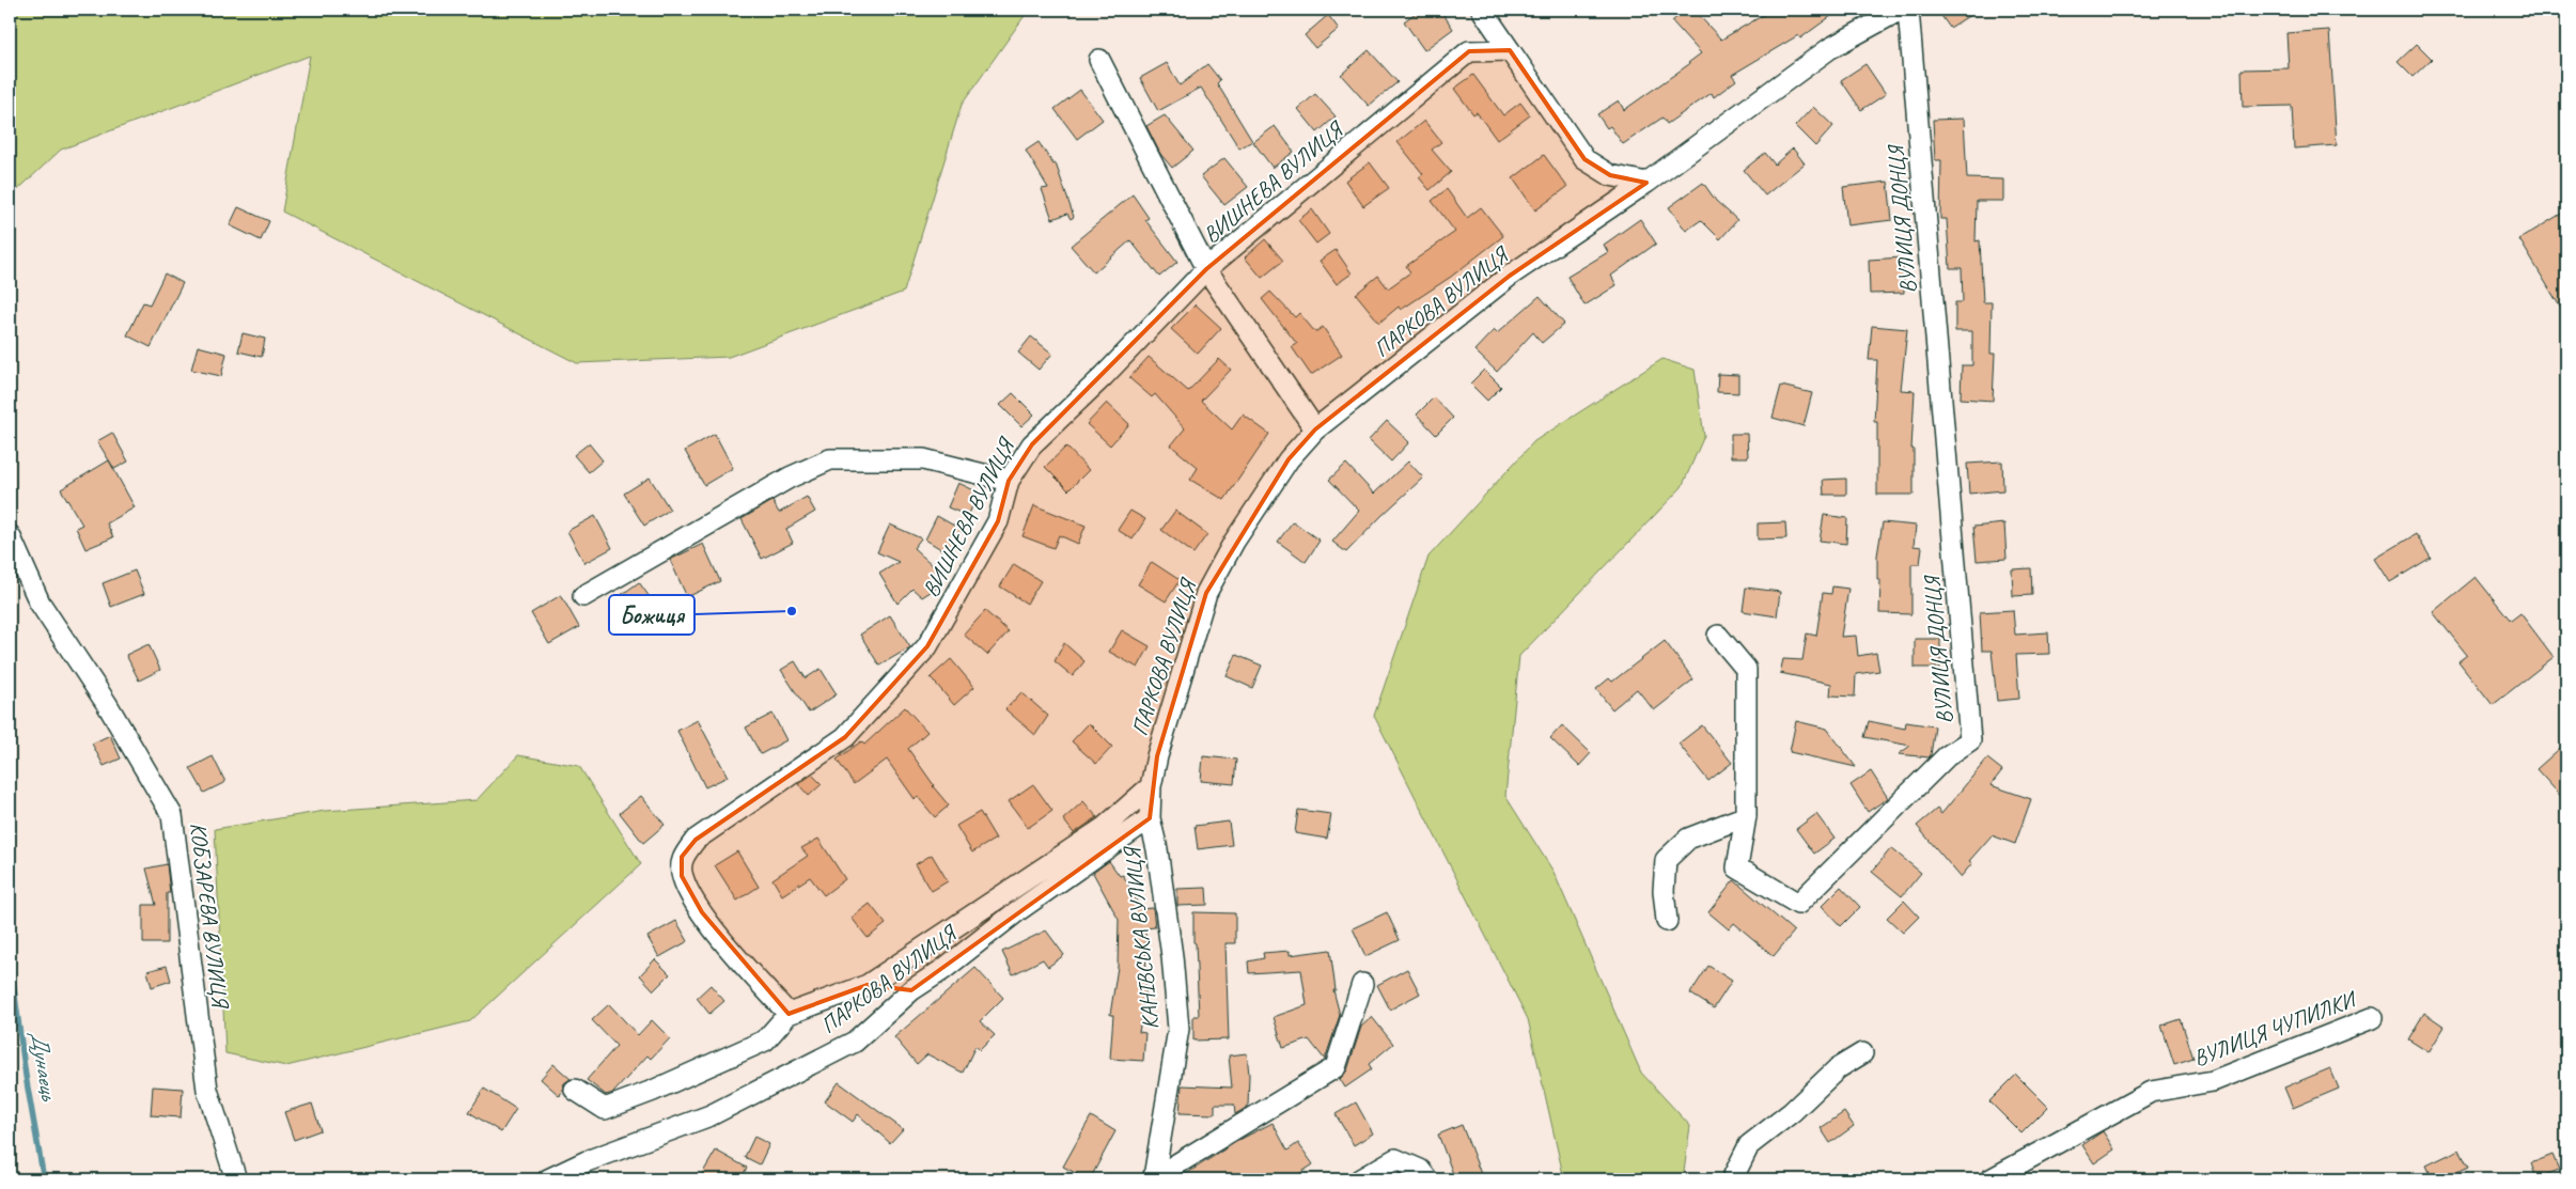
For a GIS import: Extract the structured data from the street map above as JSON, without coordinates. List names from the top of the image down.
{
  "streets": {
    "street": [
      "ВИШНЕВА ВУЛИЦЯ",
      "ВУЛИЦЯ ДОНЦЯ",
      "ПАРКОВА ВУЛИЦЯ",
      "КОБЗАРЕВА ВУЛИЦЯ",
      "КАНІВСЬКА ВУЛИЦЯ",
      "ВУЛИЦЯ ЧУПИЛКИ"
    ]
  },
  "crossings": [
    ["ПАРКОВА ВУЛИЦЯ", "КАНІВСЬКА ВУЛИЦЯ"]
  ],
  "water": ["Дунаець"],
  "places": ["Божиця"]
}
